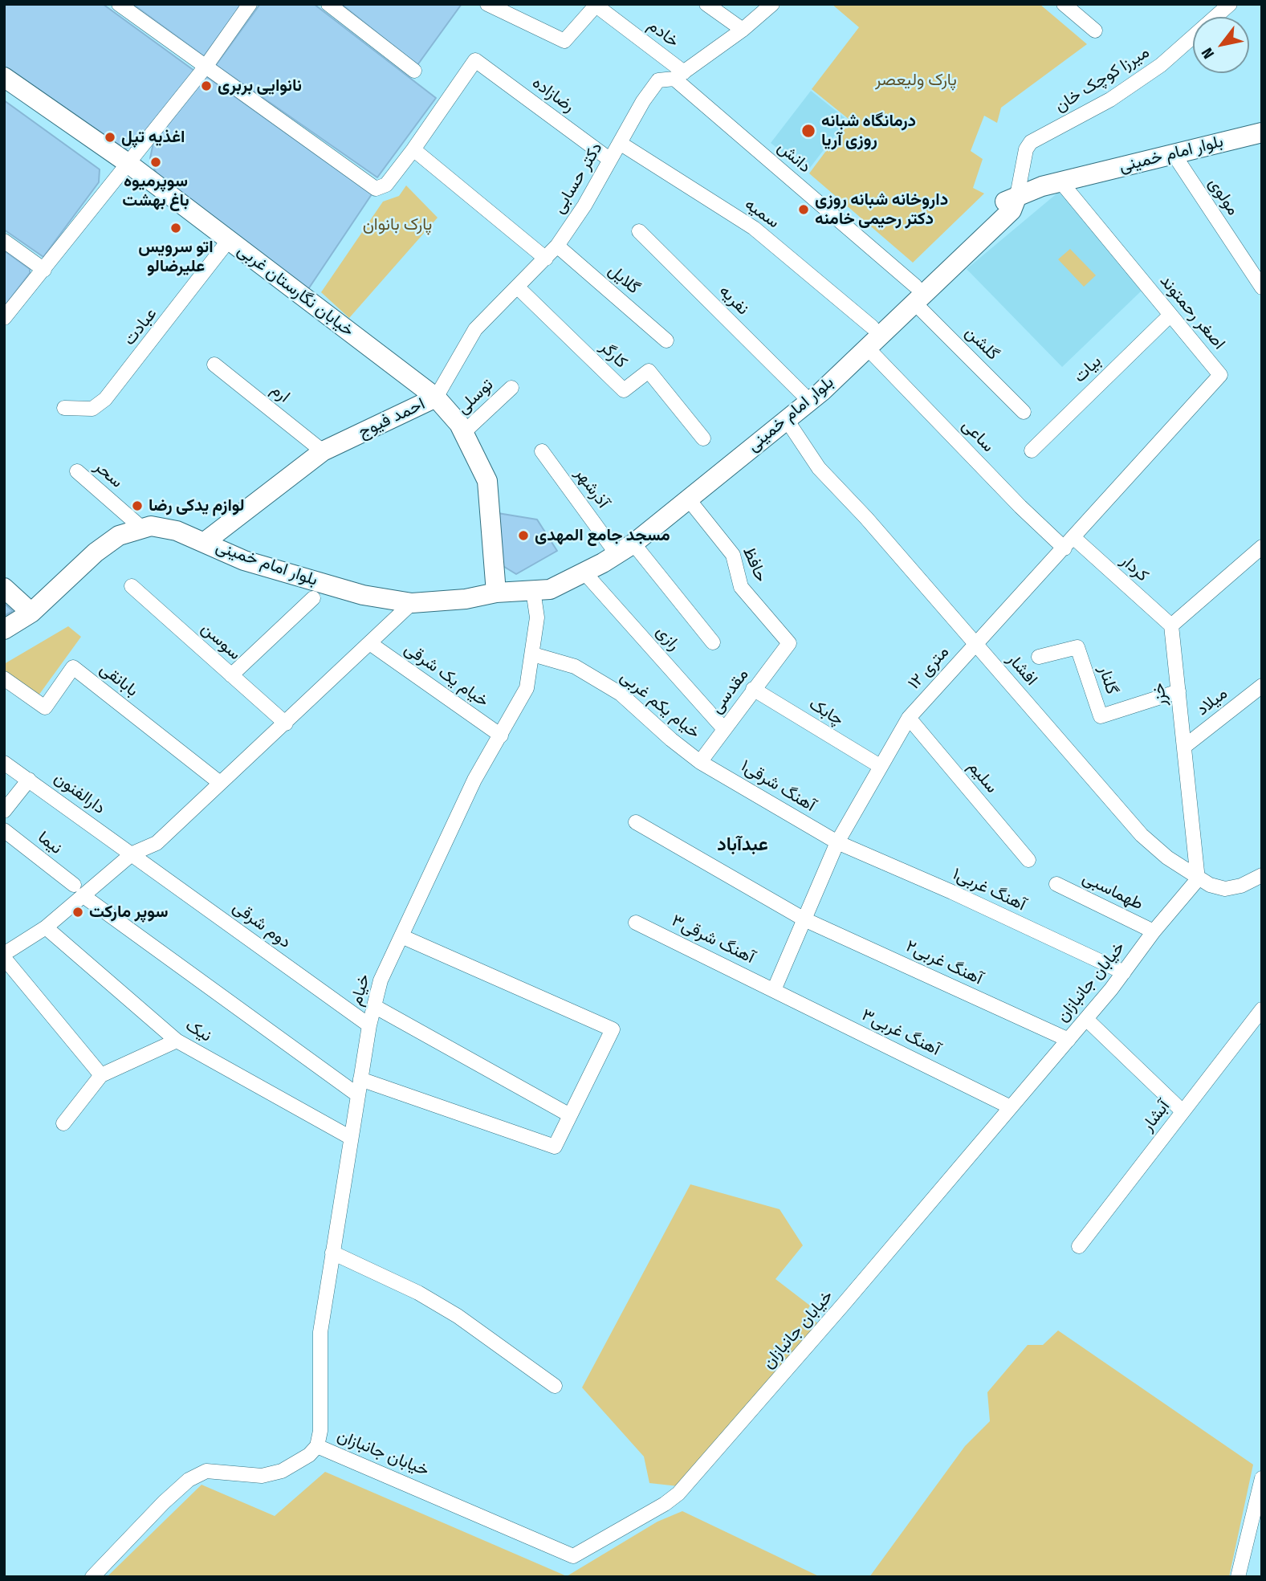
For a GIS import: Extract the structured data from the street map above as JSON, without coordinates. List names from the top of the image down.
{
  "streets": {
    "street": [
      "خادم",
      "میرزا کوچک خان",
      "رضازاده",
      "بلوار امام خمینی",
      "دانش",
      "دکتر حسابی",
      "مولوی",
      "سمیه",
      "گلایل",
      "خیابان نگارستان غربی",
      "نفریه",
      "اصغر رحمتوند",
      "عبادت",
      "گلشن",
      "کارگر",
      "بیات",
      "ارم",
      "توسلی",
      "احمد فیوج",
      "ساعی",
      "سحر",
      "آذرشهر",
      "حافظ",
      "کردار",
      "رازی",
      "سوسن",
      "۱۲ متری",
      "افشار",
      "خیام یک شرقی",
      "بابانقی",
      "گلنار",
      "مقدسی",
      "خزر",
      "میلاد",
      "خیام یکم غربی",
      "چابک",
      "سلیم",
      "آهنگ شرقی۱",
      "دارالفنون",
      "نیما",
      "آهنگ غربی۱",
      "طهماسبی",
      "دوم شرقی",
      "آهنگ شرقی۳",
      "آهنگ غربی۲",
      "خیابان جانبازان",
      "خیام",
      "نیک",
      "آهنگ غربی۳",
      "آبشار"
    ]
  },
  "crossings": [
    ["خادم", "دانش"],
    ["خادم", "دکتر حسابی"],
    ["میرزا کوچک خان", "بلوار امام خمینی"],
    ["رضازاده", "دکتر حسابی"],
    ["بلوار امام خمینی", "دانش"],
    ["بلوار امام خمینی", "مولوی"],
    ["بلوار امام خمینی", "سمیه"],
    ["بلوار امام خمینی", "نفریه"],
    ["بلوار امام خمینی", "اصغر رحمتوند"],
    ["بلوار امام خمینی", "گلشن"],
    ["بلوار امام خمینی", "احمد فیوج"],
    ["بلوار امام خمینی", "ساعی"],
    ["بلوار امام خمینی", "سحر"],
    ["بلوار امام خمینی", "آذرشهر"],
    ["بلوار امام خمینی", "حافظ"],
    ["بلوار امام خمینی", "رازی"],
    ["بلوار امام خمینی", "افشار"],
    ["بلوار امام خمینی", "خیام"],
    ["دانش", "دکتر حسابی"],
    ["دانش", "گلشن"],
    ["دکتر حسابی", "سمیه"],
    ["دکتر حسابی", "گلایل"],
    ["دکتر حسابی", "خیابان نگارستان غربی"],
    ["دکتر حسابی", "کارگر"],
    ["دکتر حسابی", "احمد فیوج"],
    ["خیابان نگارستان غربی", "عبادت"],
    ["خیابان نگارستان غربی", "احمد فیوج"],
    ["اصغر رحمتوند", "بیات"],
    ["اصغر رحمتوند", "ساعی"],
    ["اصغر رحمتوند", "کردار"],
    ["اصغر رحمتوند", "۱۲ متری"],
    ["ارم", "احمد فیوج"],
    ["توسلی", "احمد فیوج"],
    ["ساعی", "کردار"],
    ["ساعی", "۱۲ متری"],
    ["حافظ", "مقدسی"],
    ["کردار", "۱۲ متری"],
    ["کردار", "خزر"],
    ["رازی", "مقدسی"],
    ["۱۲ متری", "افشار"],
    ["۱۲ متری", "چابک"],
    ["۱۲ متری", "سلیم"],
    ["۱۲ متری", "آهنگ شرقی۱"],
    ["۱۲ متری", "آهنگ غربی۱"],
    ["۱۲ متری", "آهنگ شرقی۳"],
    ["۱۲ متری", "آهنگ غربی۲"],
    ["۱۲ متری", "آهنگ غربی۳"],
    ["افشار", "خزر"],
    ["افشار", "خیابان جانبازان"],
    ["خیام یک شرقی", "خیام"],
    ["گلنار", "خزر"],
    ["مقدسی", "خیام یکم غربی"],
    ["مقدسی", "چابک"],
    ["مقدسی", "آهنگ شرقی۱"],
    ["خزر", "میلاد"],
    ["خزر", "خیابان جانبازان"],
    ["خیام یکم غربی", "آهنگ شرقی۱"],
    ["خیام یکم غربی", "خیام"],
    ["آهنگ شرقی۱", "آهنگ غربی۱"],
    ["دارالفنون", "دوم شرقی"],
    ["آهنگ غربی۱", "خیابان جانبازان"],
    ["طهماسبی", "خیابان جانبازان"],
    ["دوم شرقی", "خیام"],
    ["آهنگ شرقی۳", "آهنگ غربی۳"],
    ["آهنگ غربی۲", "خیابان جانبازان"],
    ["خیابان جانبازان", "خیام"],
    ["خیابان جانبازان", "آهنگ غربی۳"],
    ["خیام", "نیک"]
  ],
  "districts": ["عبدآباد"],
  "parks": ["پارک ولیعصر", "پارک بانوان"],
  "places": [
    "نانوایی بربری",
    "درمانگاه شبانه روزی آریا",
    "اغذیه تپل",
    "سوپرمیوه باغ بهشت",
    "داروخانه شبانه روزی دکتر رحیمی خامنه",
    "اتو سرویس علیرضالو",
    "لوازم یدکی رضا",
    "مسجد جامع المهدی",
    "سوپر مارکت"
  ],
  "north": "bottom left"
}
